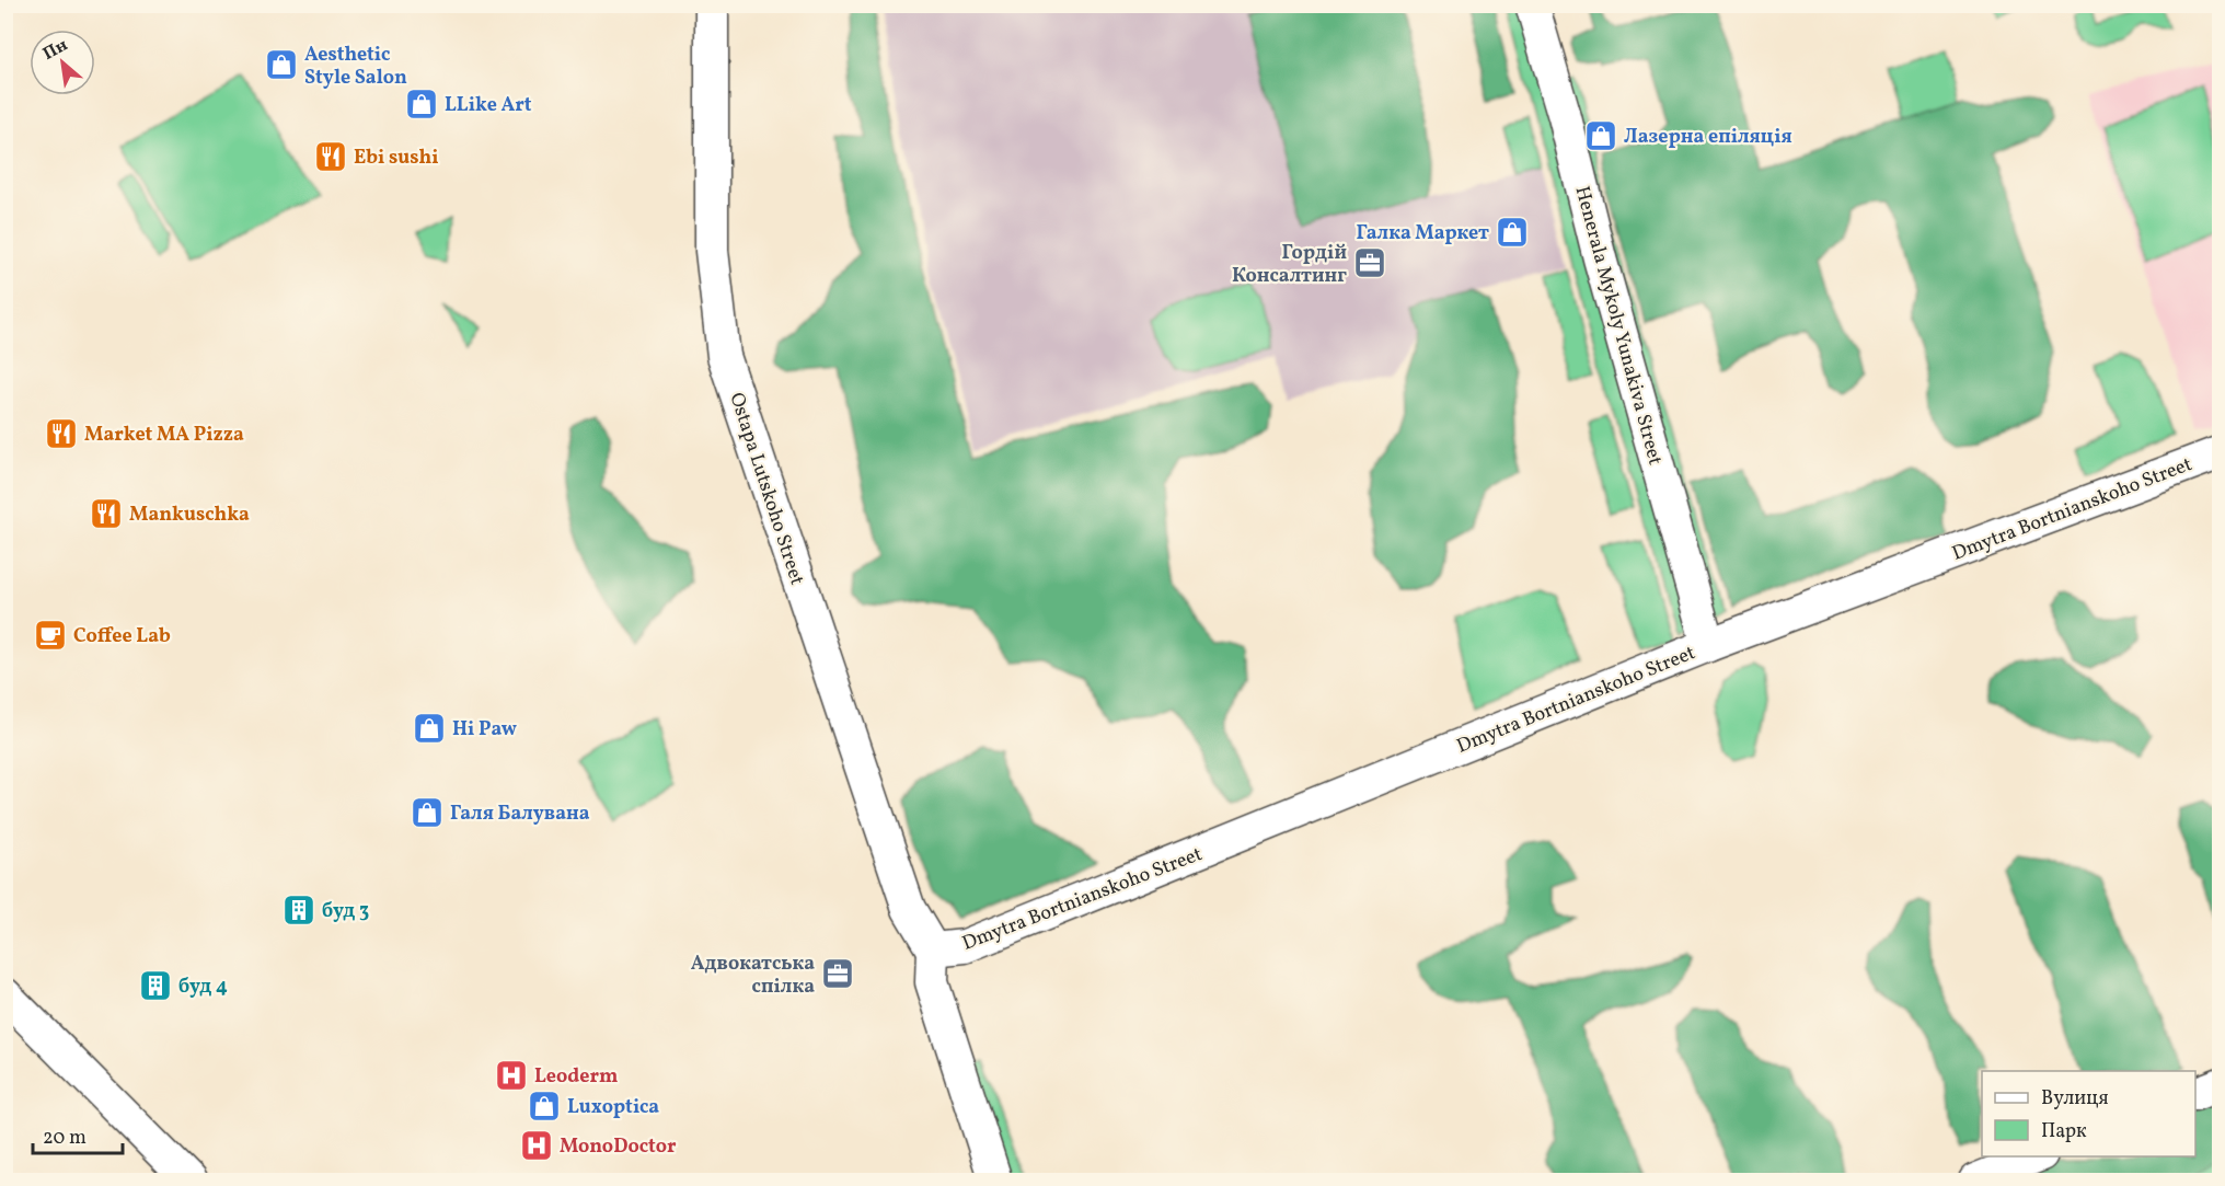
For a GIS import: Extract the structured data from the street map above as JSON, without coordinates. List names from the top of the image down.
{
  "streets": {
    "street": ["Henerala Mykoly Yunakiva Street", "Ostapa Lutskoho Street", "Dmytra Bortnianskoho Street"]
  },
  "crossings": [
    ["Henerala Mykoly Yunakiva Street", "Dmytra Bortnianskoho Street"],
    ["Ostapa Lutskoho Street", "Dmytra Bortnianskoho Street"]
  ],
  "places": {
    "shop": [
      "Aesthetic Style Salon",
      "LLike Art",
      "Лазерна епіляція",
      "Галка Маркет",
      "Hi Paw",
      "Галя Балувана",
      "Luxoptica"
    ],
    "restaurant": ["Ebi sushi", "Market MA Pizza", "Mankuschka"],
    "office": ["Гордій Консалтинг", "Адвокатська спілка"],
    "cafe": ["Coffee Lab"],
    "building": ["буд 3", "буд 4"],
    "hospital": ["Leoderm", "MonoDoctor"]
  },
  "legend": ["Вулиця", "Парк"],
  "scale_bar": "20 m",
  "north": "top left"
}
